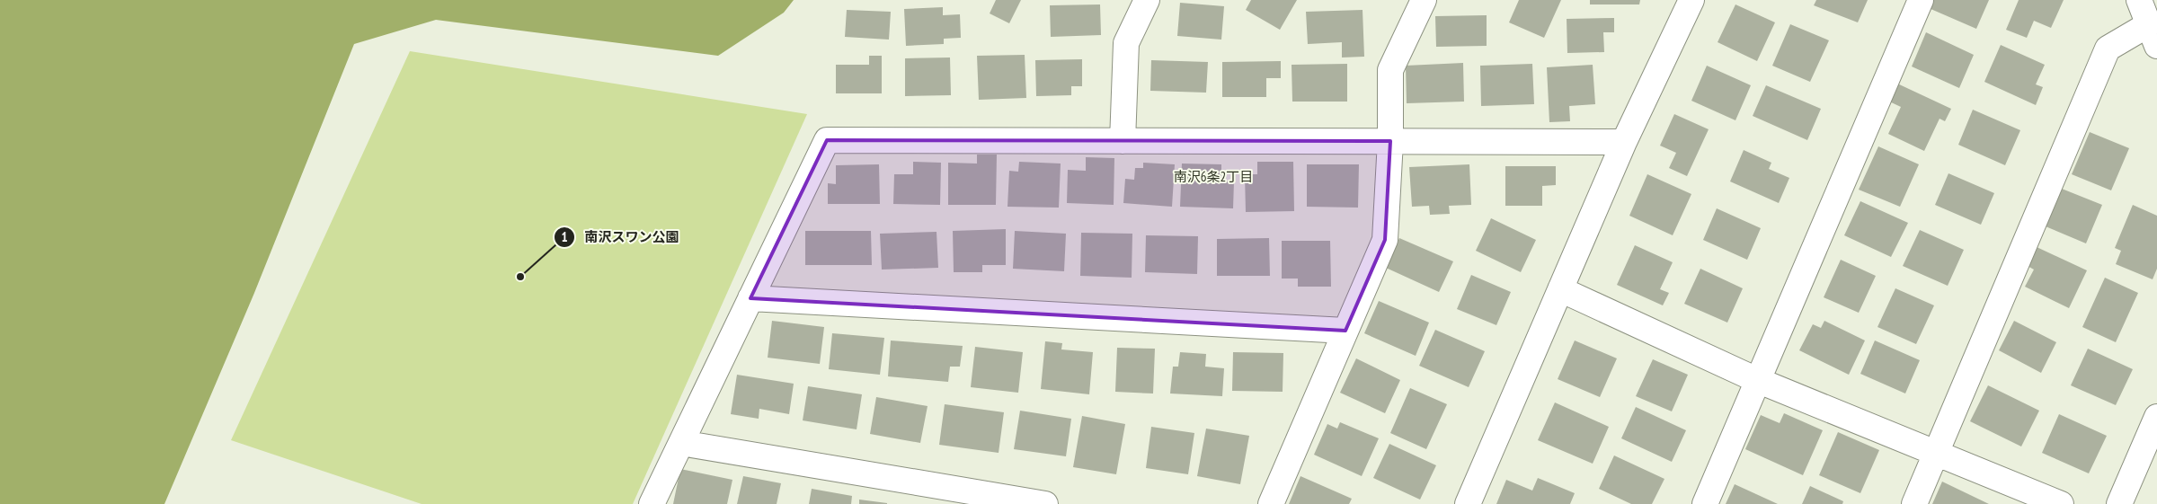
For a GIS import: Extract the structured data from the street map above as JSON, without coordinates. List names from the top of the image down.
{
  "districts": ["南沢6条2丁目"],
  "places": ["南沢スワン公園"]
}
